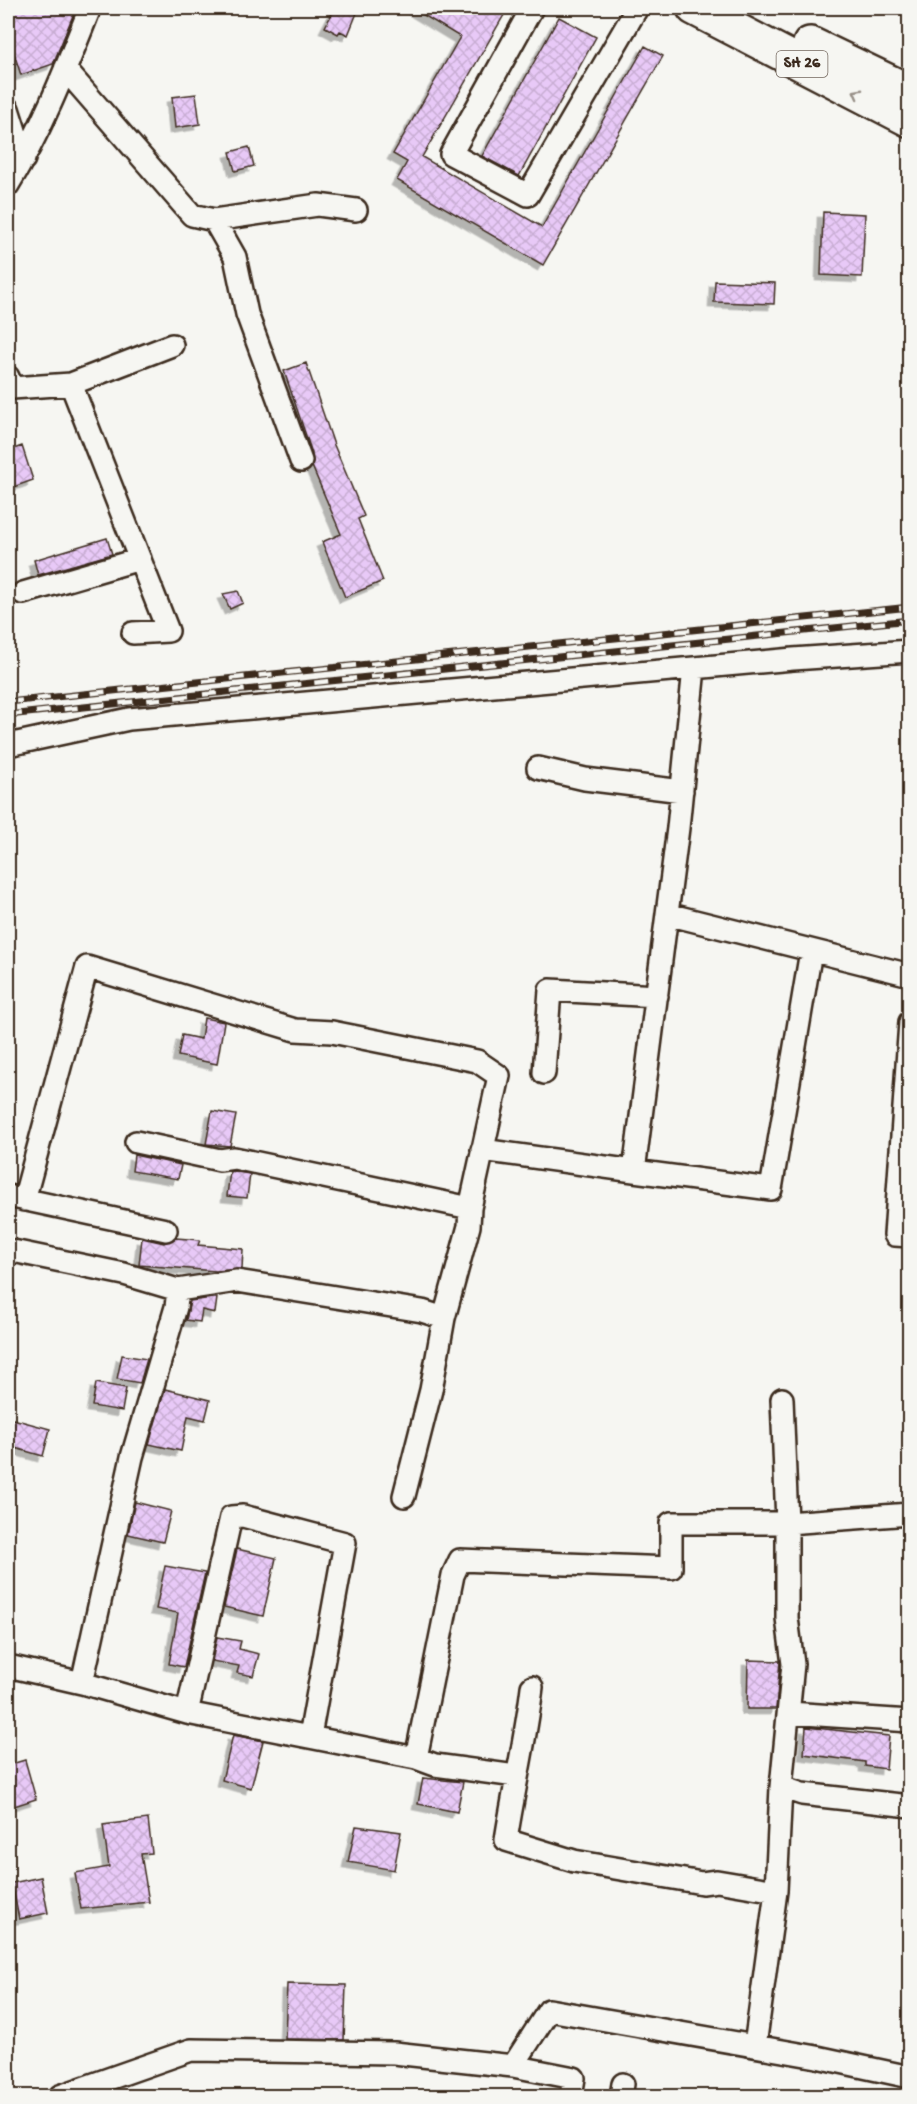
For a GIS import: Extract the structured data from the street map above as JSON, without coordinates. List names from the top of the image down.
{
  "streets": {
    "main road": ["SH 26"]
  }
}
